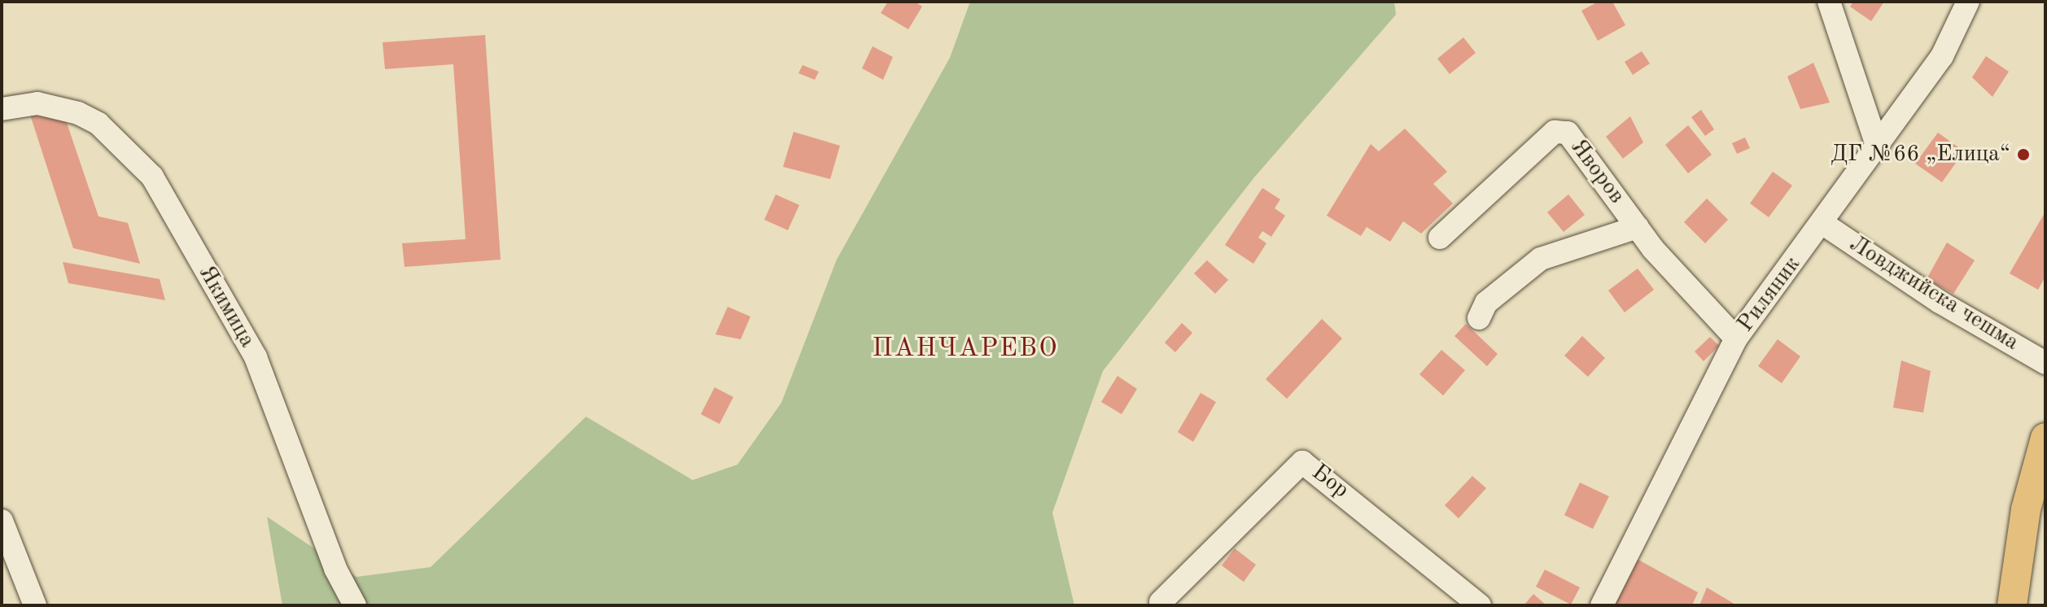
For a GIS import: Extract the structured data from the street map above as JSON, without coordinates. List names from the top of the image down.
{
  "streets": {
    "street": [
      "Яворов",
      "Ловджийска чешма",
      "Риляник",
      "Якимица",
      "Бор"
    ]
  },
  "crossings": [
    ["Яворов", "Риляник"],
    ["Ловджийска чешма", "Риляник"]
  ],
  "districts": ["ПАНЧАРЕВО"],
  "places": ["ДГ №66 „Елица“"]
}
